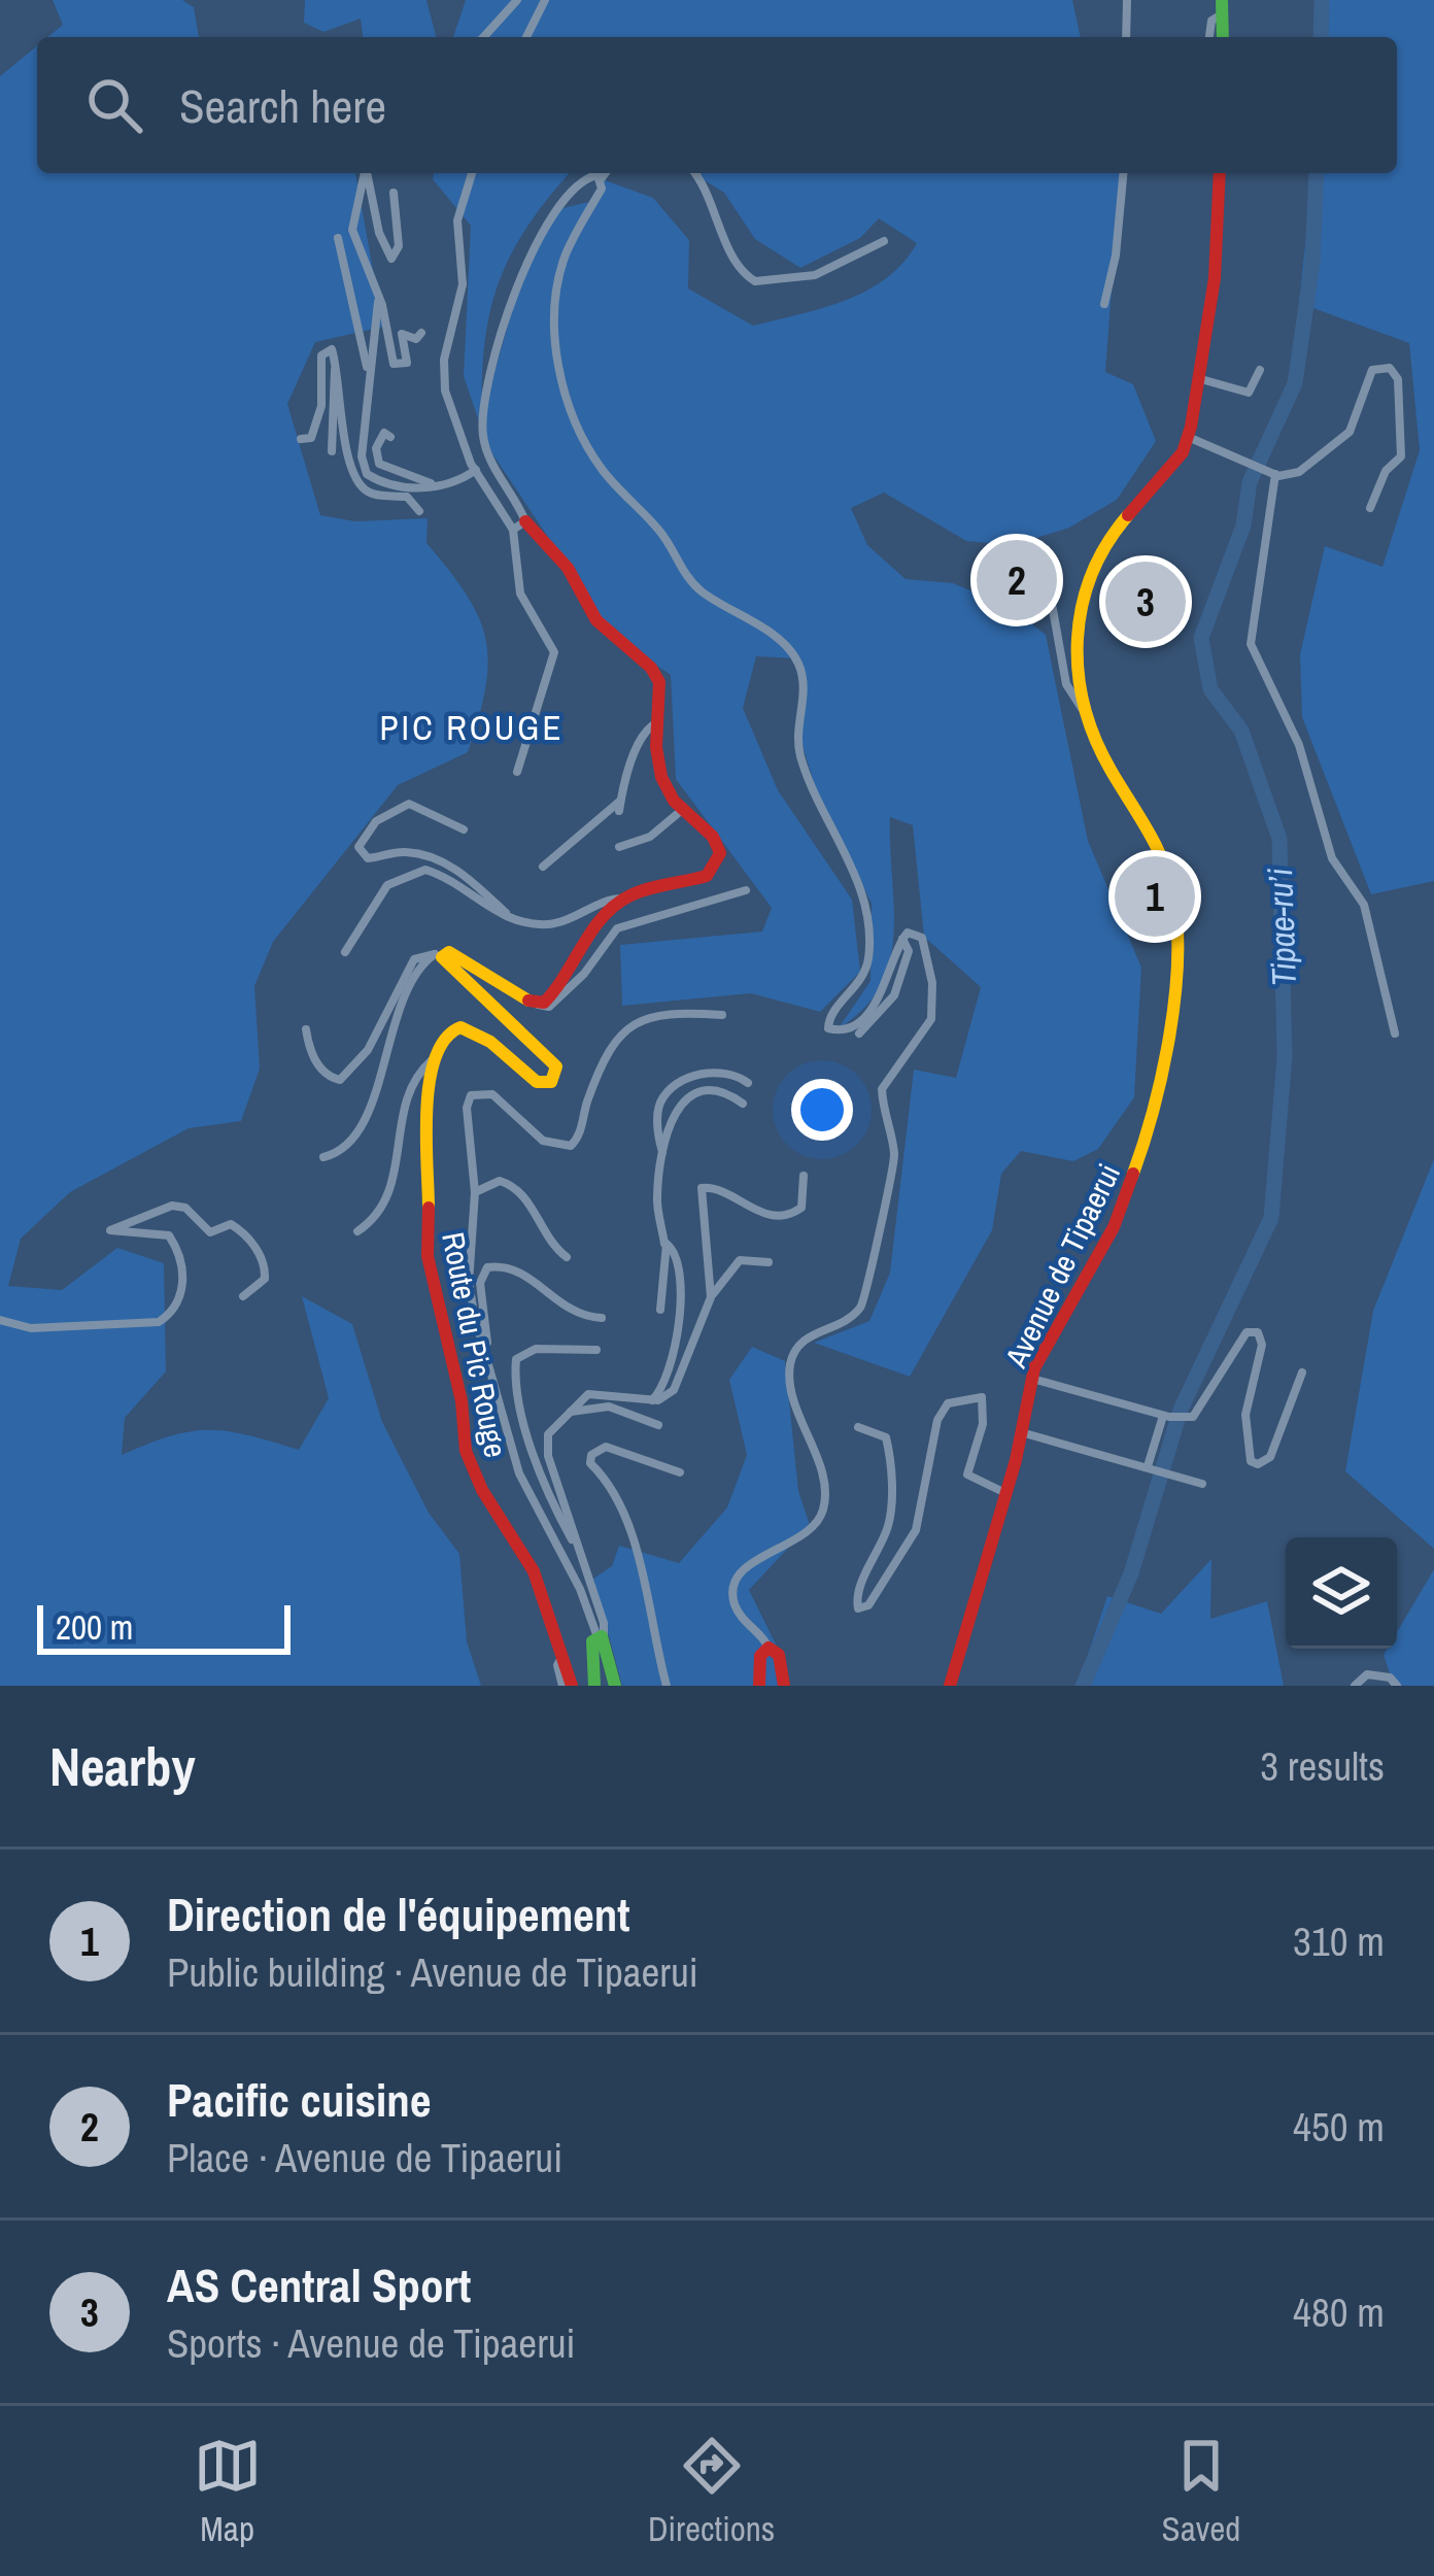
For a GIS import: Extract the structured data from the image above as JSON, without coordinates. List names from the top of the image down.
{
  "streets": {
    "street": ["Avenue de Tipaerui", "Route du Pic Rouge"]
  },
  "districts": ["PIC ROUGE"],
  "water": ["Tipae-ru’i"],
  "scale_bar": "200 m",
  "page": {
    "search": "Search here",
    "pins": ["2", "3", "1"],
    "scale": "200 m",
    "heading": ["Nearby", "3 results"],
    "list": [
      {
        "mark": "1",
        "name": "Direction de l'équipement",
        "note": "Public building · Avenue de Tipaerui",
        "value": "310 m"
      },
      {
        "mark": "2",
        "name": "Pacific cuisine",
        "note": "Place · Avenue de Tipaerui",
        "value": "450 m"
      },
      {
        "mark": "3",
        "name": "AS Central Sport",
        "note": "Sports · Avenue de Tipaerui",
        "value": "480 m"
      }
    ],
    "nav": ["Map", "Directions", "Saved"]
  }
}
